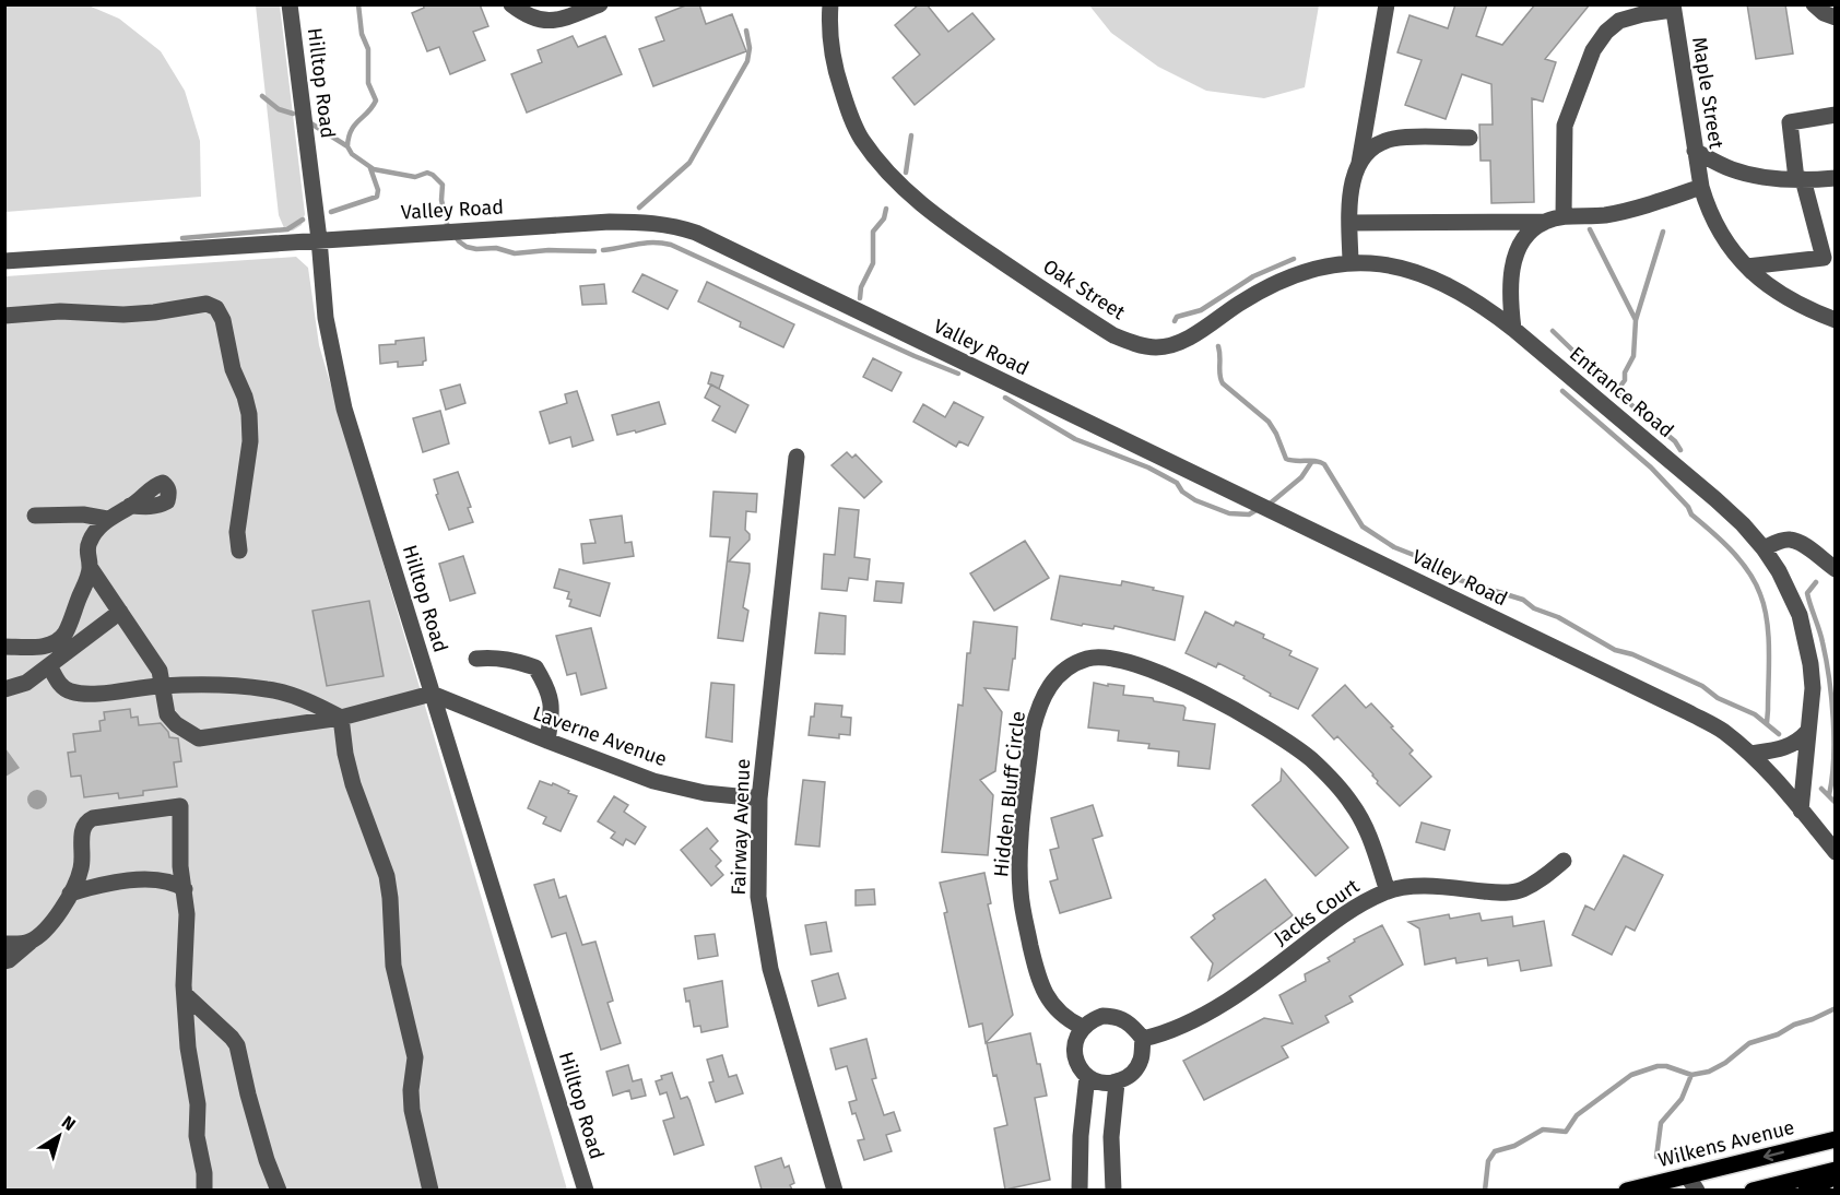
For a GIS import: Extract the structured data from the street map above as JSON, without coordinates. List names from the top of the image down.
{
  "streets": {
    "main road": ["Wilkens Avenue"],
    "street": [
      "Hilltop Road",
      "Maple Street",
      "Valley Road",
      "Oak Street",
      "Entrance Road",
      "Laverne Avenue",
      "Hidden Bluff Circle",
      "Fairway Avenue",
      "Jacks Court"
    ]
  },
  "crossings": [
    ["Hilltop Road", "Valley Road"],
    ["Hilltop Road", "Laverne Avenue"],
    ["Valley Road", "Entrance Road"],
    ["Oak Street", "Entrance Road"],
    ["Laverne Avenue", "Fairway Avenue"],
    ["Hidden Bluff Circle", "Jacks Court"]
  ],
  "north": "top right"
}
